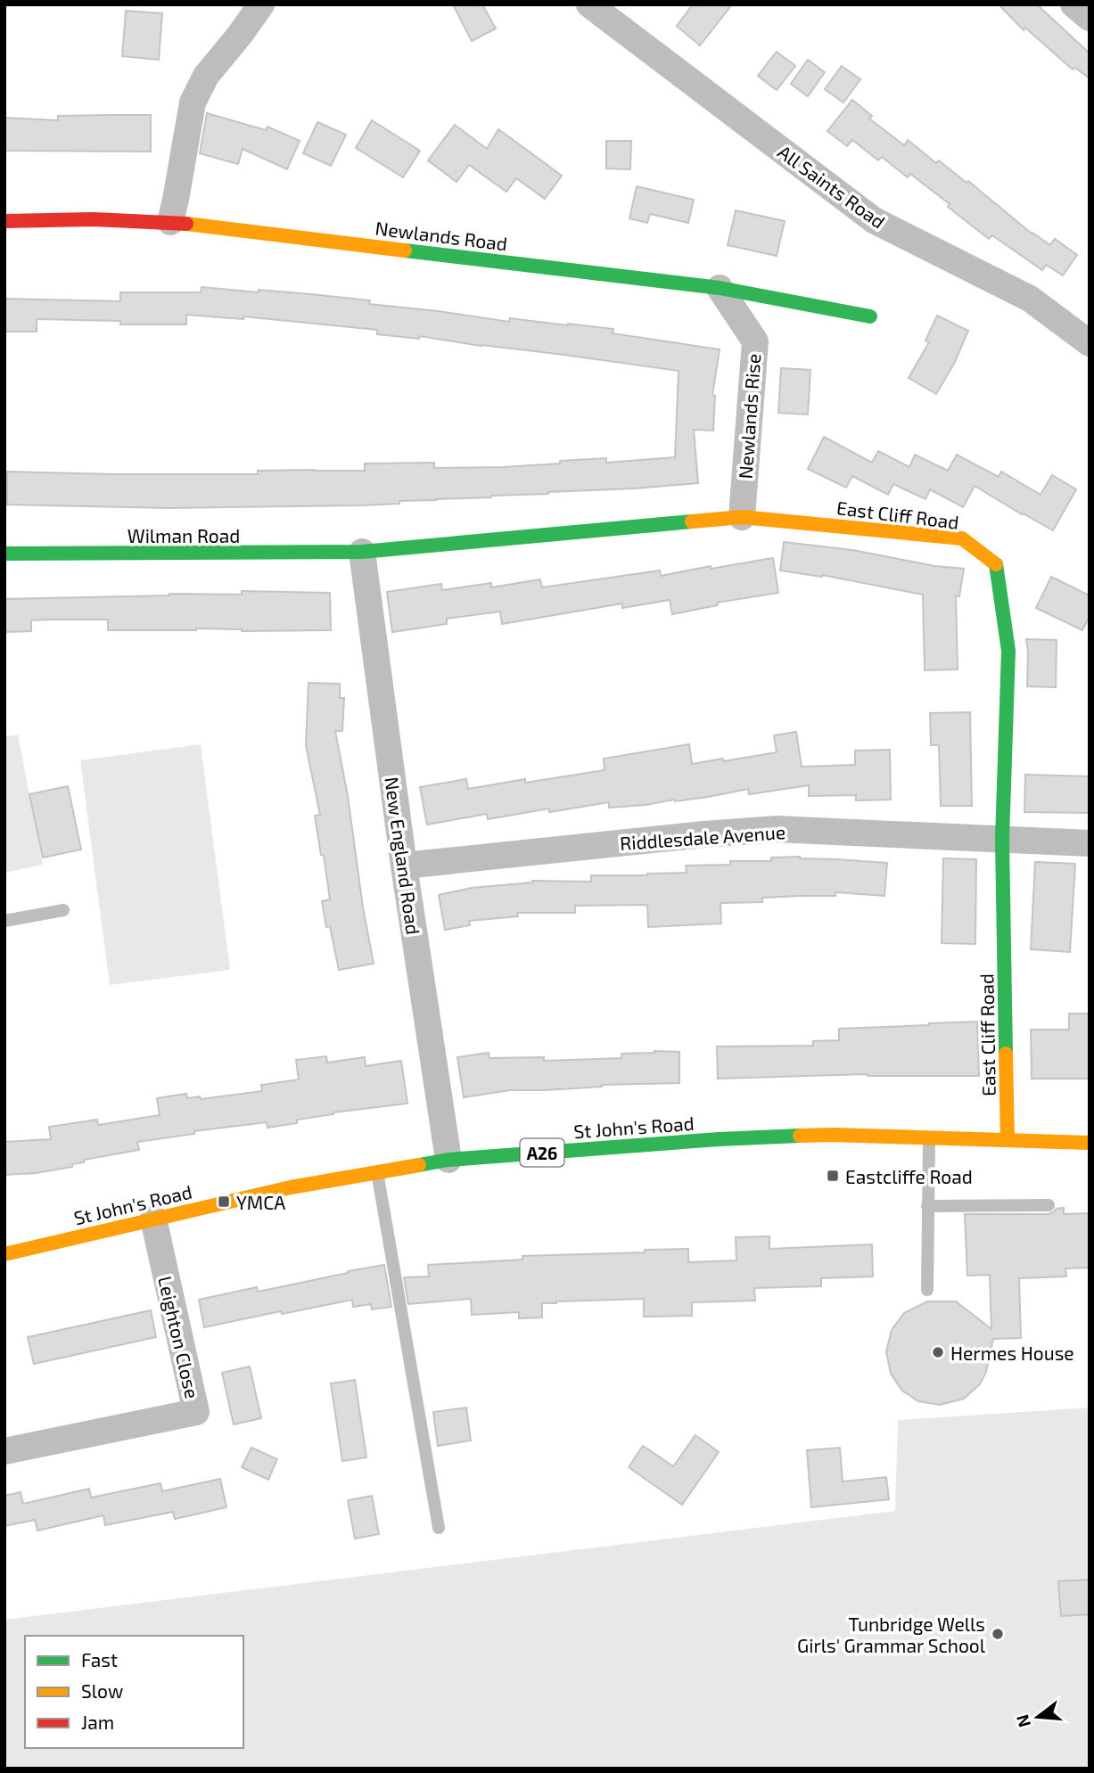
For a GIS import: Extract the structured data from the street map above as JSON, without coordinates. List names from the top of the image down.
{
  "streets": {
    "main road": [
      "Newlands Road",
      "East Cliff Road",
      "Wilman Road",
      "St John's Road",
      "A26"
    ],
    "street": [
      "All Saints Road",
      "Newlands Rise",
      "Riddlesdale Avenue",
      "New England Road",
      "Leighton Close"
    ]
  },
  "crossings": [
    ["Newlands Road", "Newlands Rise"],
    ["Newlands Rise", "East Cliff Road"],
    ["East Cliff Road", "Wilman Road"],
    ["East Cliff Road", "Riddlesdale Avenue"],
    ["East Cliff Road", "New England Road"],
    ["East Cliff Road", "St John's Road"],
    ["Wilman Road", "New England Road"],
    ["Riddlesdale Avenue", "New England Road"],
    ["New England Road", "St John's Road"],
    ["St John's Road", "Leighton Close"]
  ],
  "places": {
    "transit": ["Eastcliffe Road", "YMCA"],
    "other": ["Hermes House", "Tunbridge Wells Girls' Grammar School"]
  },
  "legend": ["Fast", "Slow", "Jam"],
  "north": "left"
}
